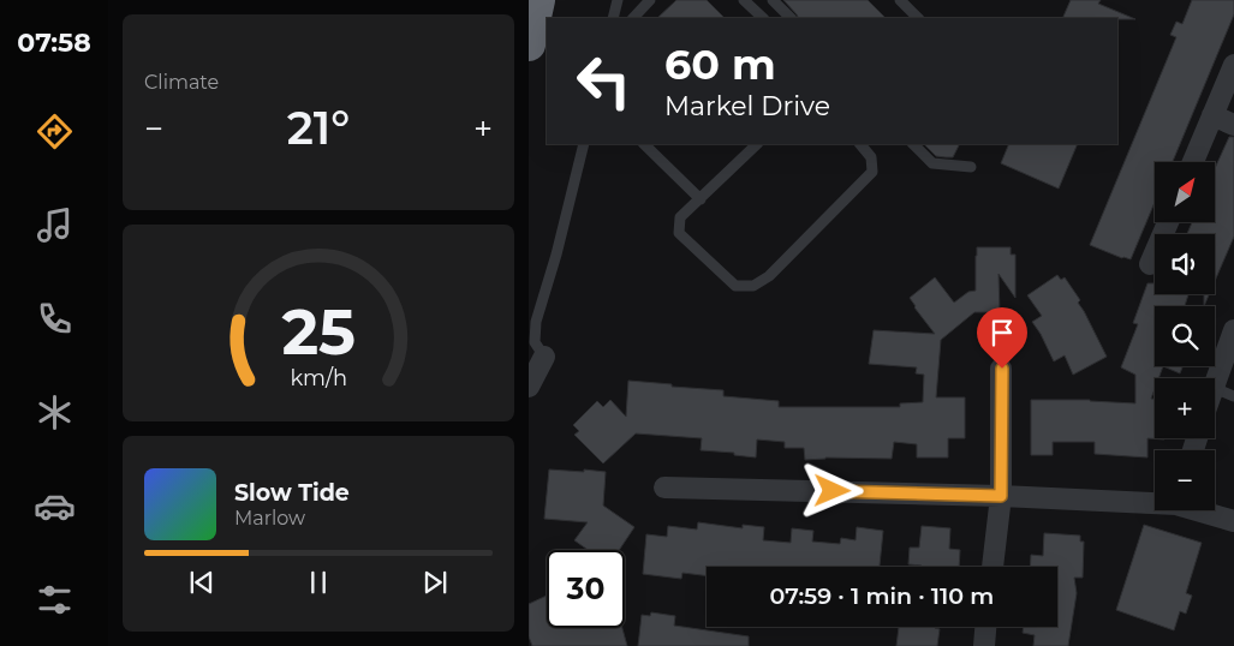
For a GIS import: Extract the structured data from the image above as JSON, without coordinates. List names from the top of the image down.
{
  "north": "top right",
  "page": {
    "tabs": "07:58",
    "tile": "Climate",
    "turn": ["60 m", "Markel Drive"],
    "heat": ["−", "21°", "+"],
    "map_buttons": ["+", "−"],
    "song": ["Slow Tide", "Marlow"],
    "limit": "30",
    "trip": "07:59 · 1 min · 110 m",
    "gauge": ["25", "km/h"]
  }
}
